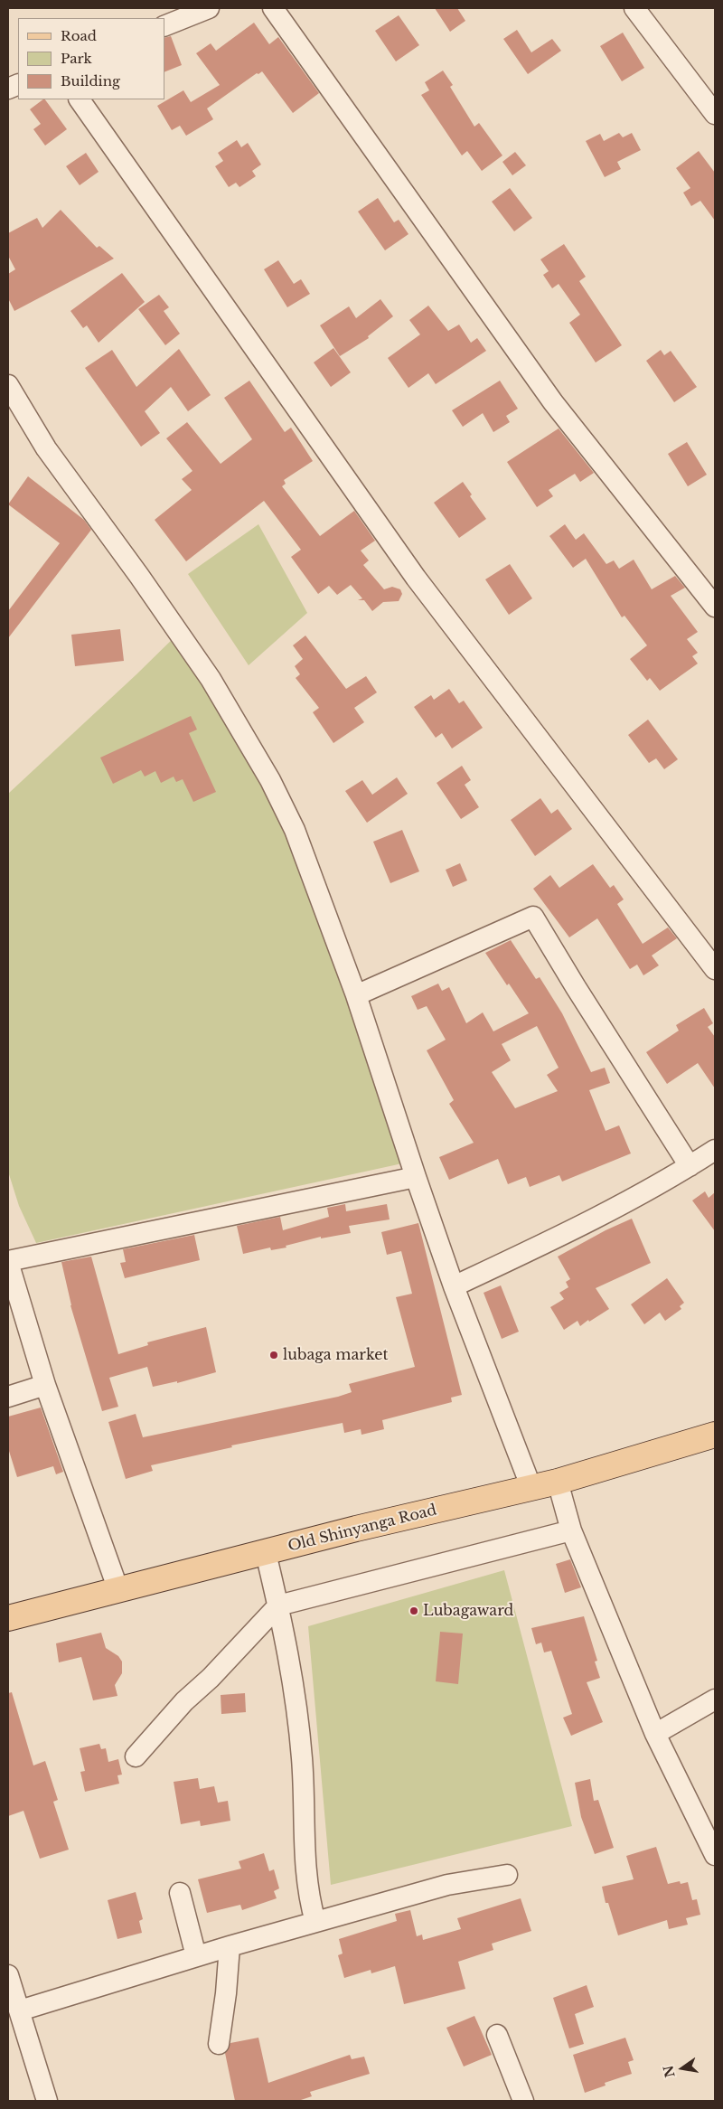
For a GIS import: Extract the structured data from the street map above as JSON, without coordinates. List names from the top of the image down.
{
  "streets": {
    "main road": ["Old Shinyanga Road"]
  },
  "places": ["lubaga market", "Lubagaward"],
  "legend": ["Road", "Park", "Building"],
  "north": "left"
}
